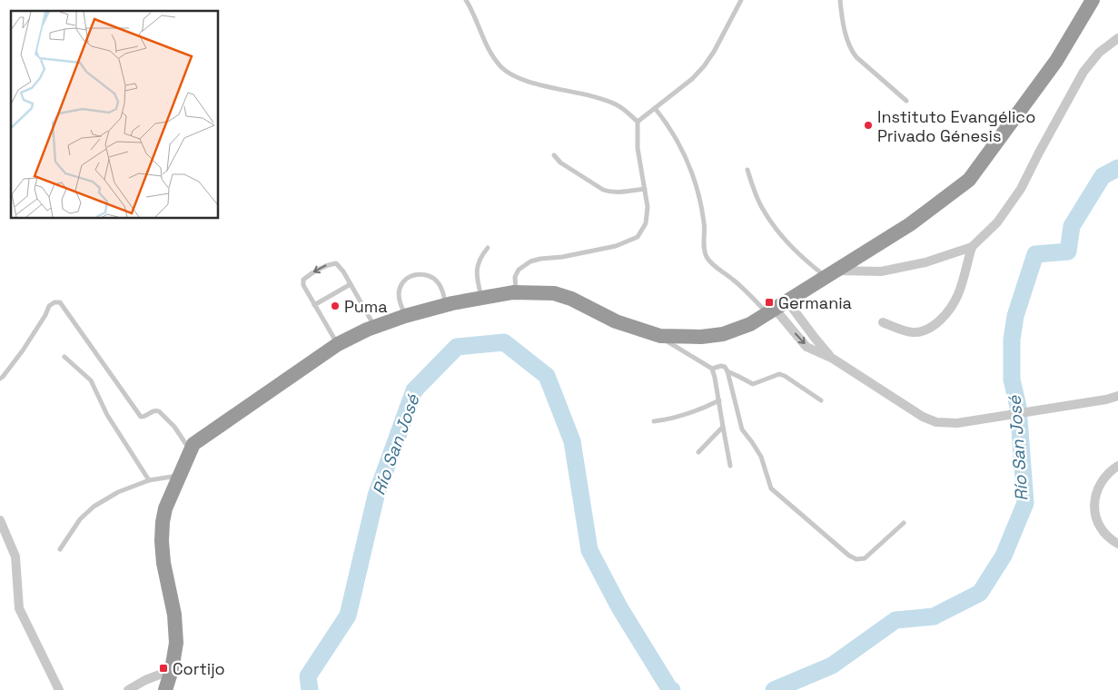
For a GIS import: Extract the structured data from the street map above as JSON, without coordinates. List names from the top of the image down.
{
  "water": ["Río San José"],
  "places": {
    "other": ["Instituto Evangélico Privado Génesis", "Puma"],
    "transit": ["Germania", "Cortijo"]
  }
}
